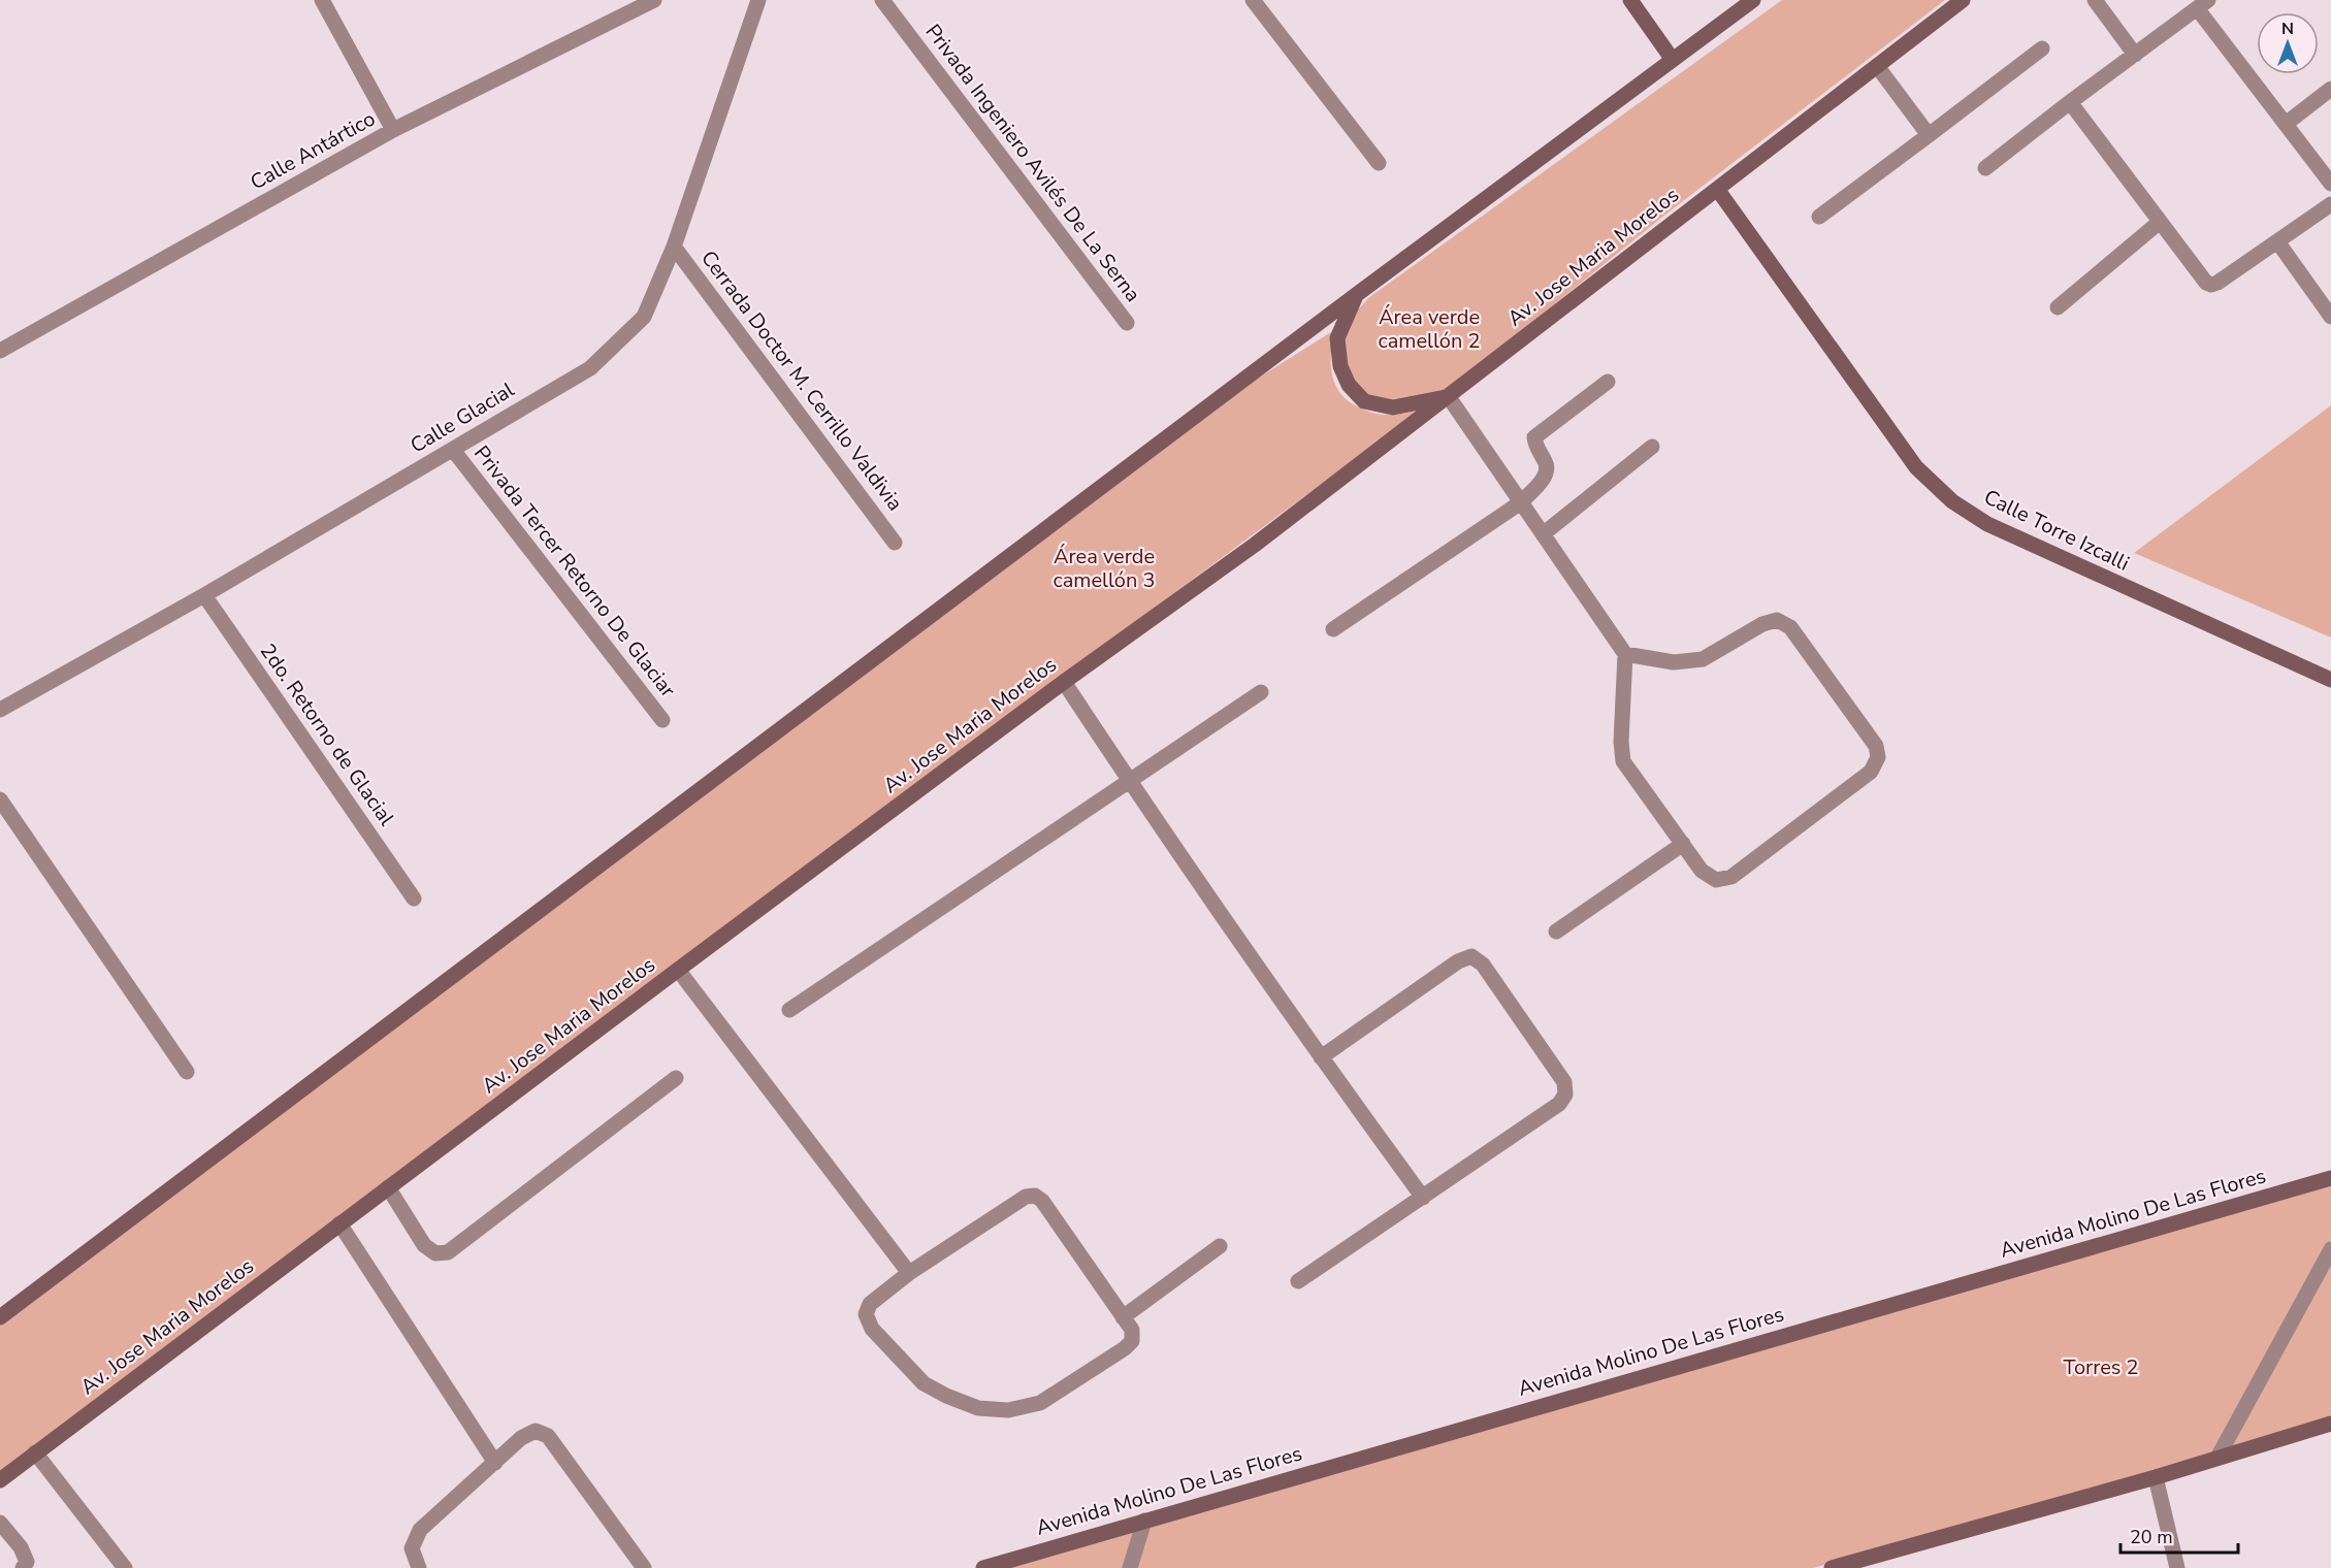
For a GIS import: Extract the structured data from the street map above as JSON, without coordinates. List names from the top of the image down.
{
  "streets": {
    "main road": ["Av. Jose Maria Morelos", "Calle Torre Izcalli", "Avenida Molino De Las Flores"],
    "street": [
      "Calle Antártico",
      "Privada Ingeniero Avilés De La Serna",
      "Cerrada Doctor M. Cerrillo Valdivia",
      "Calle Glacial",
      "Privada Tercer Retorno De Glaciar",
      "2do. Retorno de Glacial"
    ]
  },
  "crossings": [
    ["Av. Jose Maria Morelos", "Calle Torre Izcalli"],
    ["Cerrada Doctor M. Cerrillo Valdivia", "Calle Glacial"],
    ["Calle Glacial", "Privada Tercer Retorno De Glaciar"],
    ["Calle Glacial", "2do. Retorno de Glacial"]
  ],
  "parks": ["Área verde camellón 2", "Área verde camellón 3", "Torres 2"],
  "scale_bar": "20 m",
  "north": "top"
}
